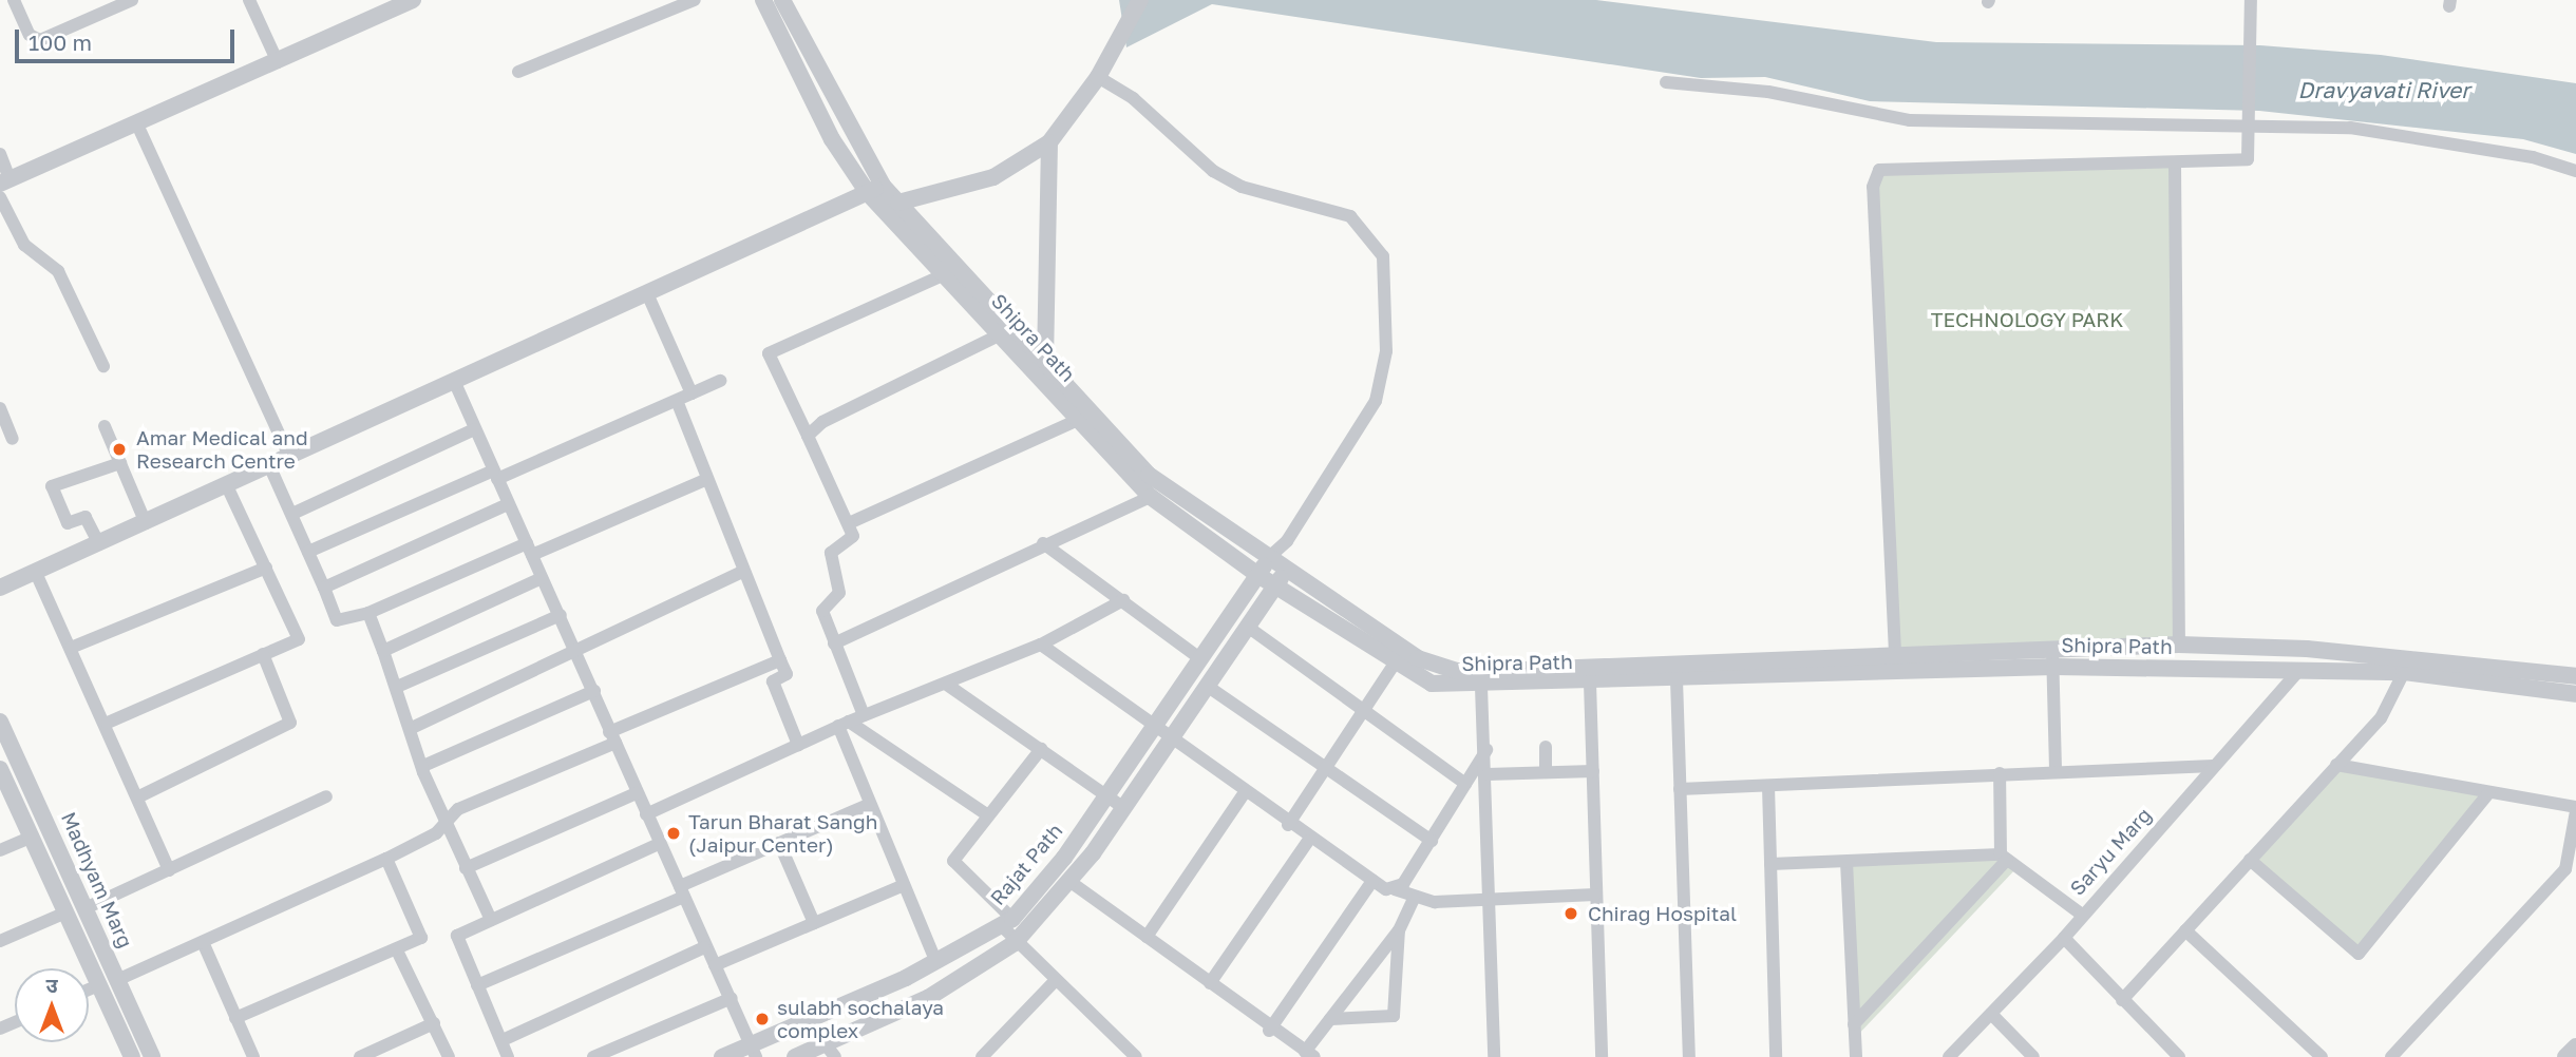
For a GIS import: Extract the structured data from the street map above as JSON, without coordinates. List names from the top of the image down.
{
  "streets": {
    "street": [
      "Shipra Path",
      "Saryu Marg",
      "Rajat Path",
      "Madhyam Marg"
    ]
  },
  "crossings": [
    ["Shipra Path", "Saryu Marg"],
    ["Shipra Path", "Rajat Path"]
  ],
  "water": ["Dravyavati River"],
  "parks": ["TECHNOLOGY PARK"],
  "places": [
    "Amar Medical and Research Centre",
    "Tarun Bharat Sangh (Jaipur Center)",
    "Chirag Hospital",
    "sulabh sochalaya complex"
  ],
  "scale_bar": "100 m",
  "north": "top"
}
